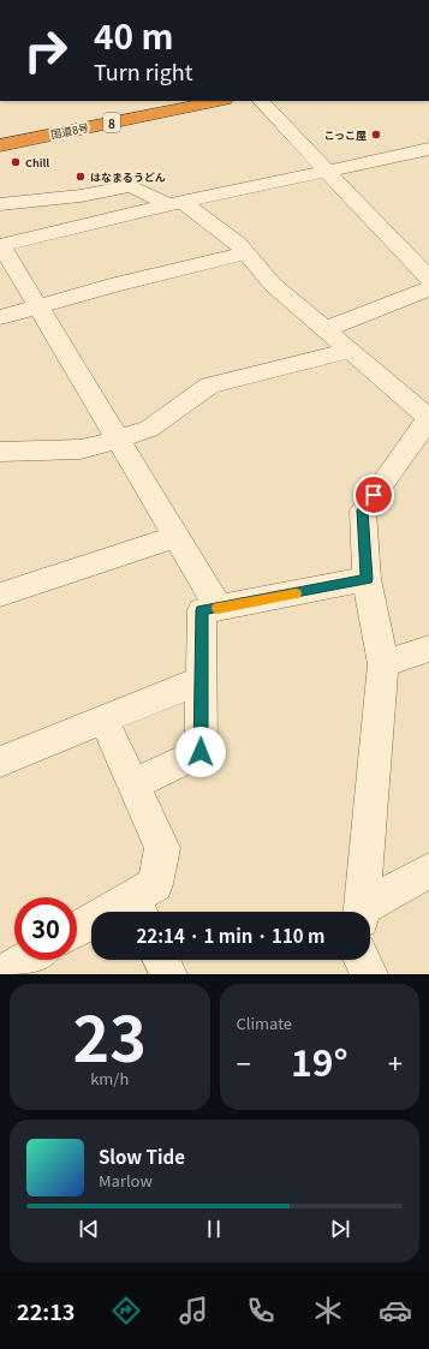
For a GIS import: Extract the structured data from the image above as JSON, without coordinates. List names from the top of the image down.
{
  "streets": {
    "highway": ["8", "国道8号"]
  },
  "places": ["こっこ屋", "Chill", "はなまるうどん"],
  "page": {
    "turn": ["40 m", "Turn right"],
    "limit": "30",
    "trip": "22:14 · 1 min · 110 m",
    "tile": [
      ["23", "km/h"],
      "Climate"
    ],
    "heat": ["−", "19°", "+"],
    "song": ["Slow Tide", "Marlow"],
    "tabs": "22:13"
  }
}
